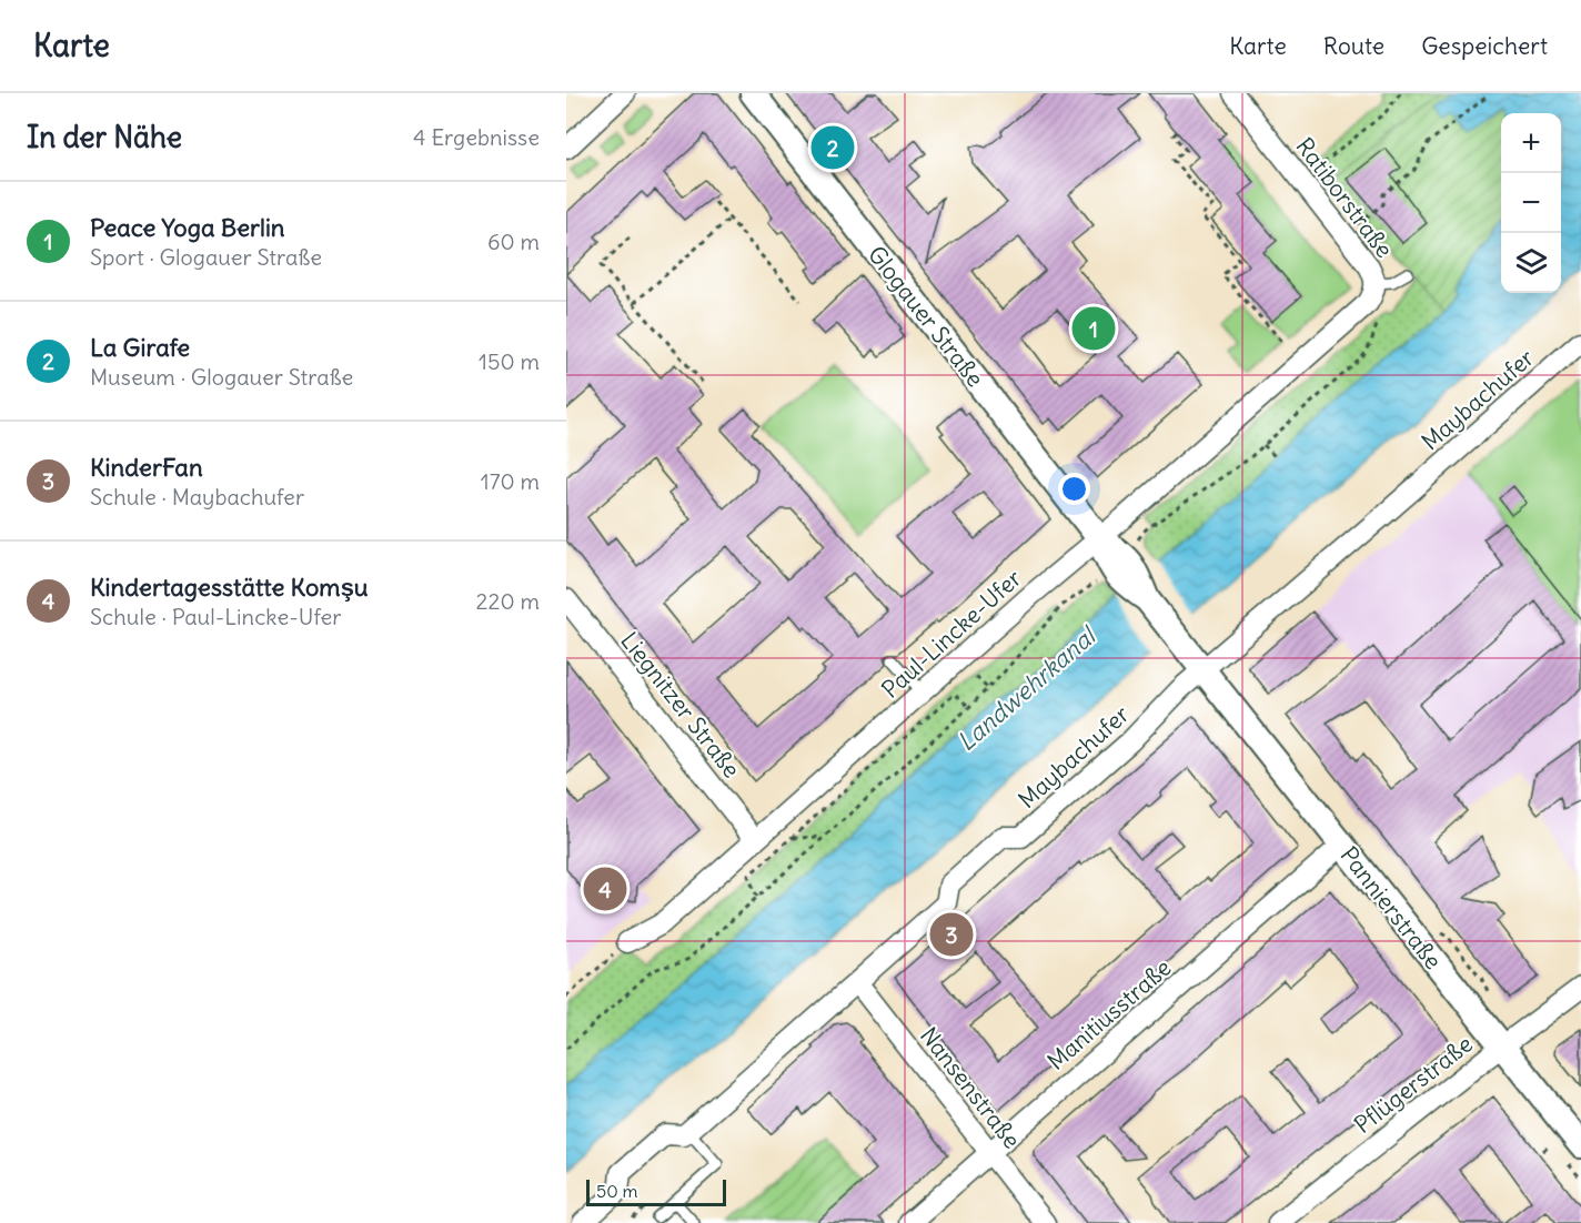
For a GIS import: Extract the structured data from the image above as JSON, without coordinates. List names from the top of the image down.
{
  "streets": {
    "street": [
      "Ratiborstraße",
      "Glogauer Straße",
      "Maybachufer",
      "Paul-Lincke-Ufer",
      "Liegnitzer Straße",
      "Pannierstraße",
      "Manitiusstraße",
      "Pflügerstraße",
      "Nansenstraße"
    ]
  },
  "crossings": [
    ["Ratiborstraße", "Paul-Lincke-Ufer"],
    ["Glogauer Straße", "Paul-Lincke-Ufer"],
    ["Glogauer Straße", "Pannierstraße"],
    ["Maybachufer", "Pannierstraße"],
    ["Maybachufer", "Nansenstraße"],
    ["Paul-Lincke-Ufer", "Liegnitzer Straße"],
    ["Pannierstraße", "Manitiusstraße"],
    ["Pannierstraße", "Pflügerstraße"],
    ["Manitiusstraße", "Nansenstraße"]
  ],
  "water": ["Landwehrkanal"],
  "scale_bar": "50 m",
  "page": {
    "header": "Karte",
    "nav": ["Karte", "Route", "Gespeichert"],
    "heading": ["In der Nähe", "4 Ergebnisse"],
    "map_buttons": ["+", "−"],
    "pins": [
      "2",
      "1",
      "4",
      "3"
    ],
    "list": [
      {
        "mark": "1",
        "name": "Peace Yoga Berlin",
        "note": "Sport · Glogauer Straße",
        "value": "60 m"
      },
      {
        "mark": "2",
        "name": "La Girafe",
        "note": "Museum · Glogauer Straße",
        "value": "150 m"
      },
      {
        "mark": "3",
        "name": "KinderFan",
        "note": "Schule · Maybachufer",
        "value": "170 m"
      },
      {
        "mark": "4",
        "name": "Kindertagesstätte Komşu",
        "note": "Schule · Paul-Lincke-Ufer",
        "value": "220 m"
      }
    ],
    "scale": "50 m"
  }
}
